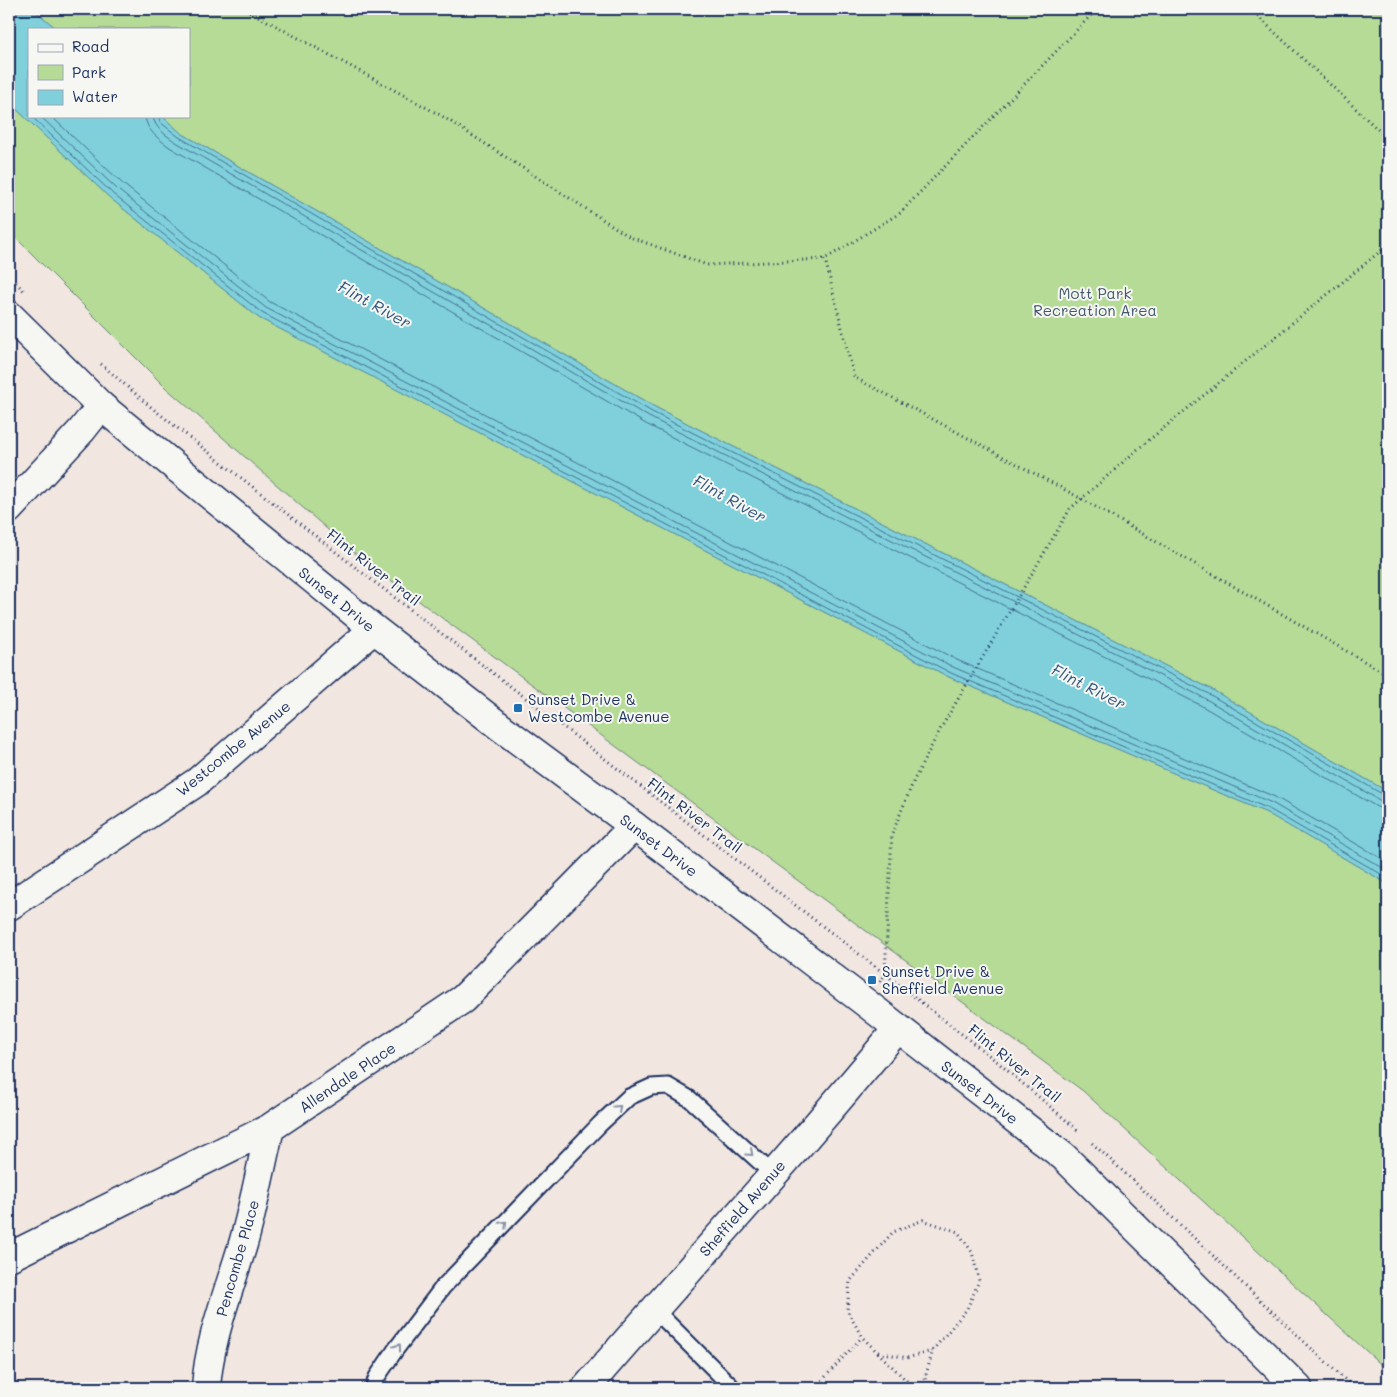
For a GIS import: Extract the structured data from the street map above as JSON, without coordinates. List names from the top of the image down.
{
  "streets": {
    "street": [
      "Sunset Drive",
      "Westcombe Avenue",
      "Allendale Place",
      "Sheffield Avenue",
      "Pencombe Place"
    ],
    "path": ["Flint River Trail"]
  },
  "crossings": [
    ["Sunset Drive", "Westcombe Avenue"],
    ["Sunset Drive", "Allendale Place"],
    ["Sunset Drive", "Sheffield Avenue"],
    ["Allendale Place", "Pencombe Place"]
  ],
  "water": ["Flint River"],
  "parks": ["Mott Park Recreation Area"],
  "places": {
    "transit": ["Sunset Drive & Westcombe Avenue", "Sunset Drive & Sheffield Avenue"]
  },
  "legend": ["Road", "Park", "Water"]
}
